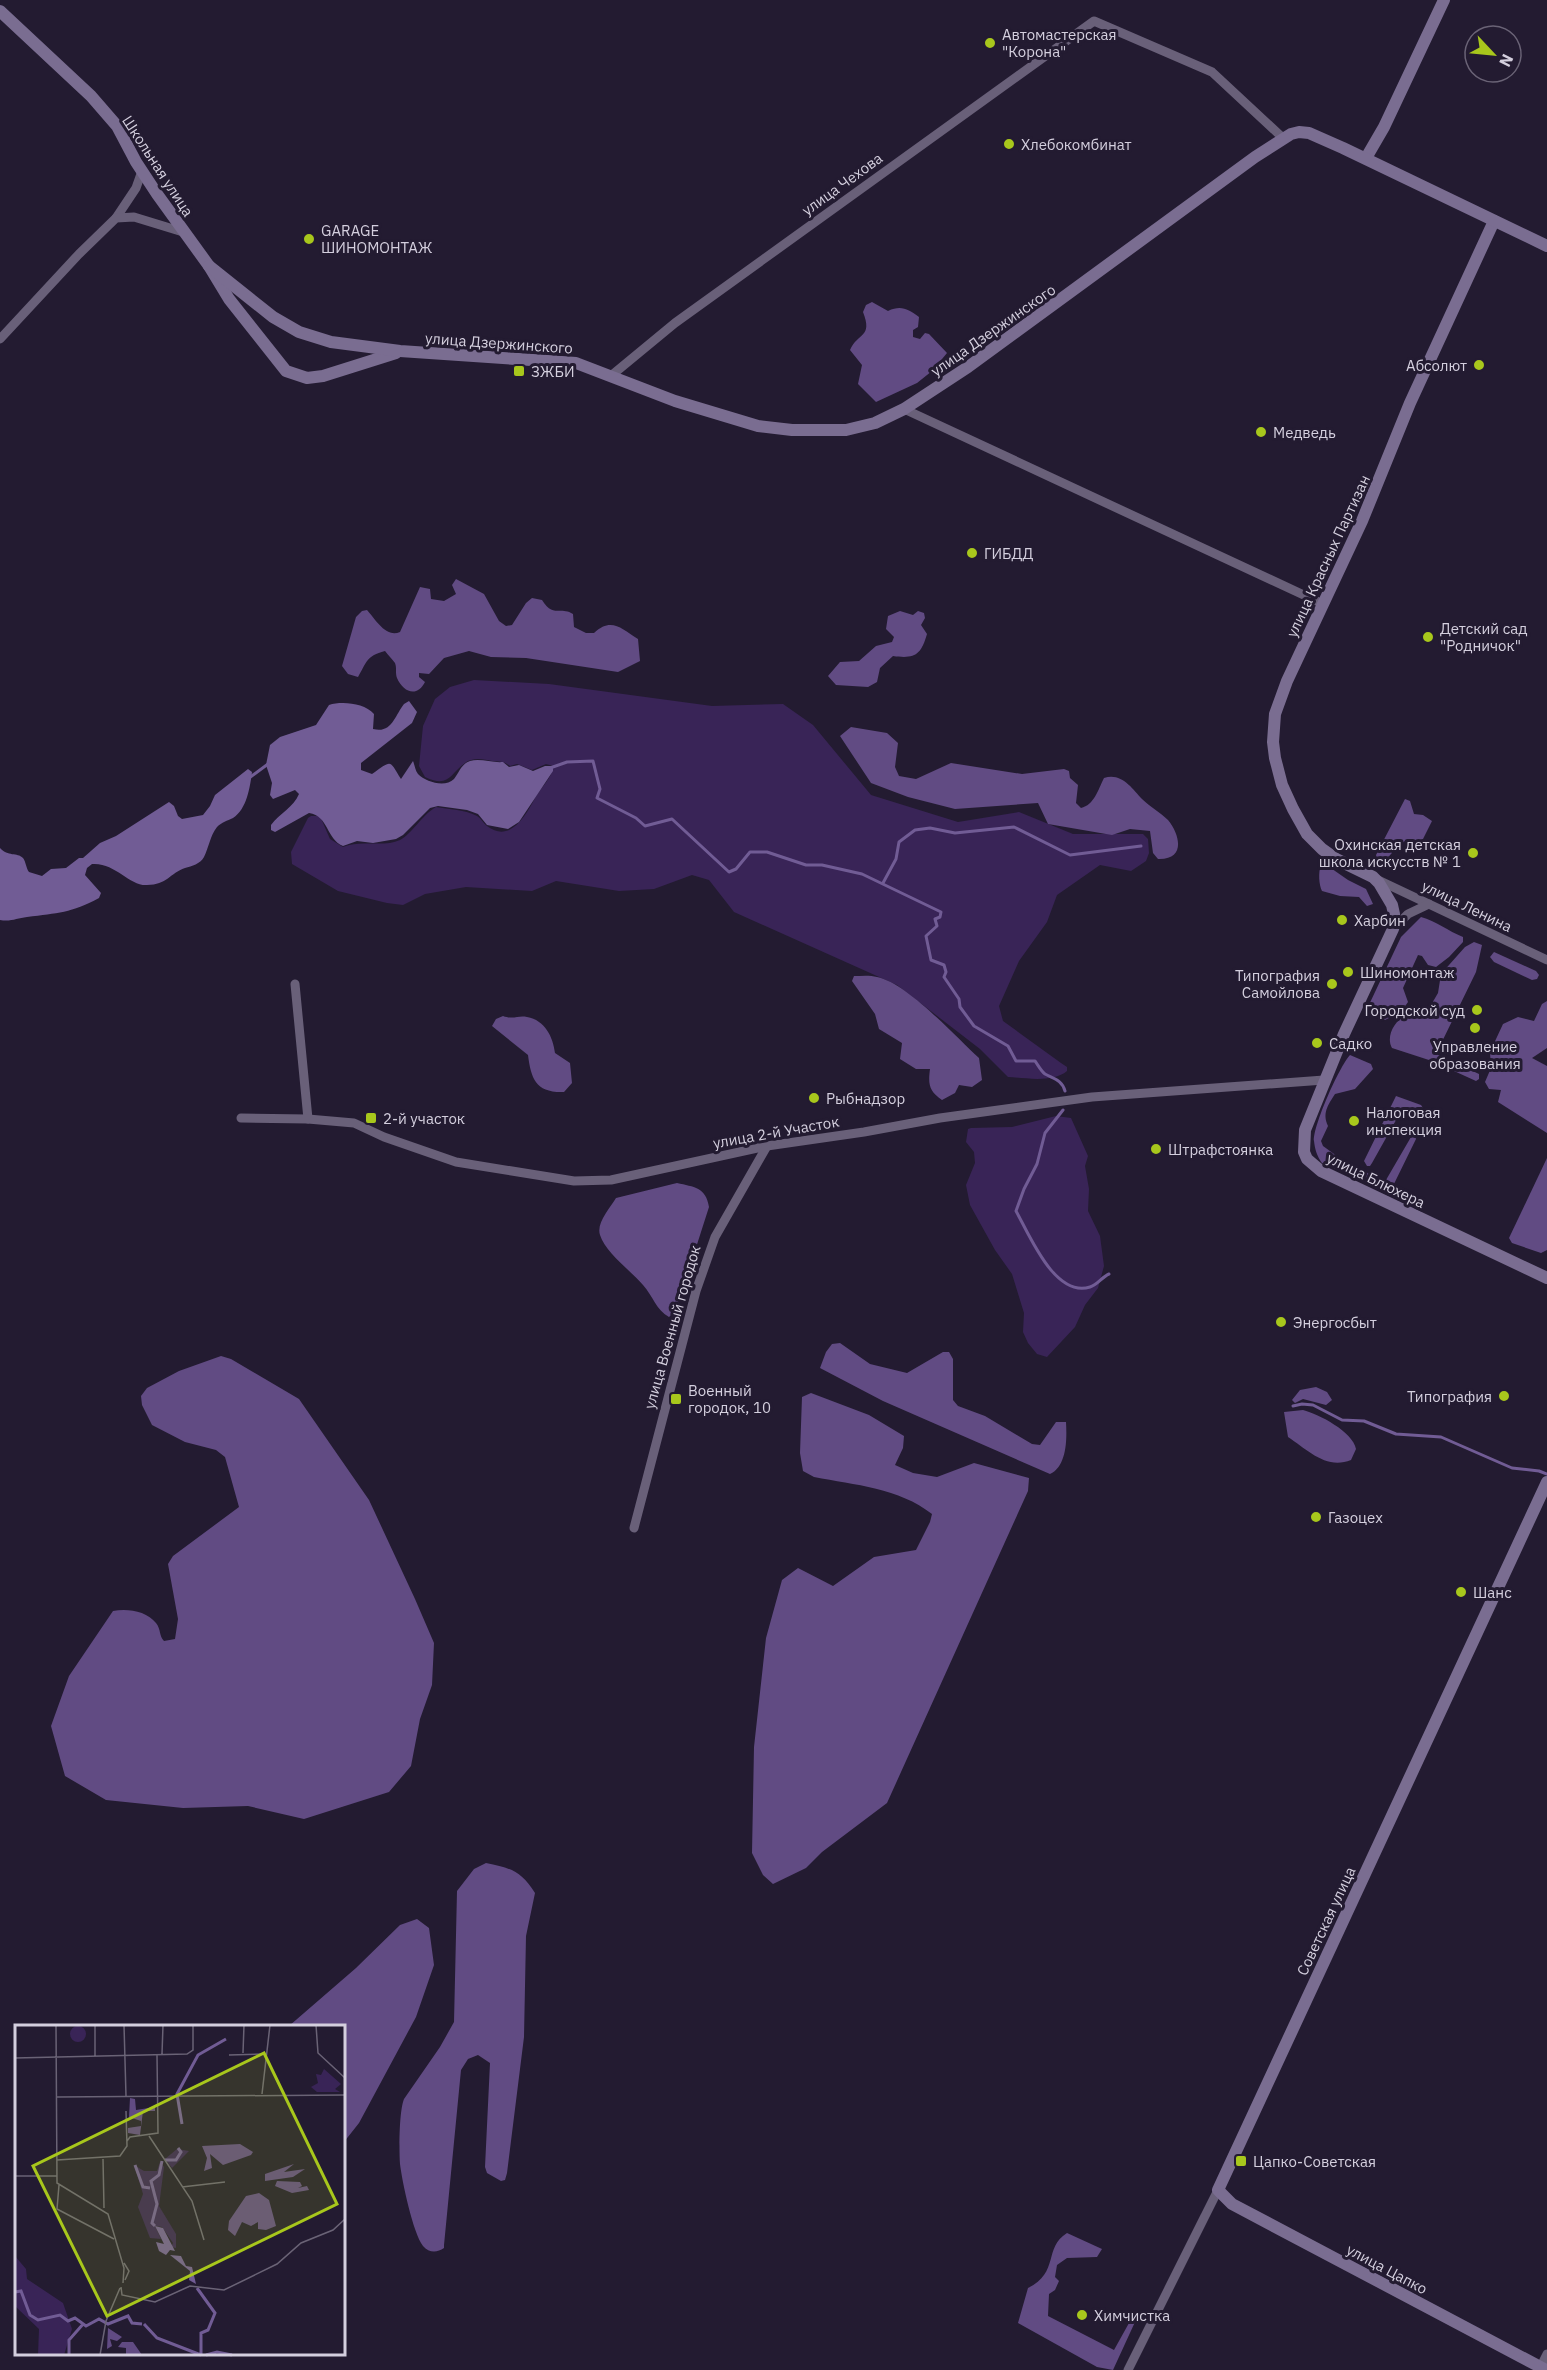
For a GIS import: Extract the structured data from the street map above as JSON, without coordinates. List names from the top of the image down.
{
  "streets": {
    "street": [
      "Школьная улица",
      "улица Чехова",
      "улица Дзержинского",
      "улица Красных Партизан",
      "улица Ленина",
      "улица 2-й Участок",
      "улица Блюхера",
      "улица Военный городок",
      "Советская улица",
      "улица Цапко"
    ]
  },
  "crossings": [
    ["Школьная улица", "улица Дзержинского"],
    ["улица Чехова", "улица Дзержинского"],
    ["улица Дзержинского", "улица Красных Партизан"],
    ["улица Красных Партизан", "улица Ленина"],
    ["улица Красных Партизан", "улица Блюхера"],
    ["улица Ленина", "улица Блюхера"],
    ["улица 2-й Участок", "улица Блюхера"],
    ["улица 2-й Участок", "улица Военный городок"],
    ["Советская улица", "улица Цапко"]
  ],
  "places": {
    "other": [
      "Автомастерская \"Корона\"",
      "Хлебокомбинат",
      "GARAGE ШИНОМОНТАЖ",
      "Абсолют",
      "Медведь",
      "ГИБДД",
      "Детский сад \"Родничок\"",
      "Охинская детская школа искусств № 1",
      "Харбин",
      "Шиномонтаж",
      "Типография Самойлова",
      "Городской суд",
      "Управление образования",
      "Садко",
      "Рыбнадзор",
      "Налоговая инспекция",
      "Штрафстоянка",
      "Энергосбыт",
      "Типография",
      "Газоцех",
      "Шанс",
      "Химчистка"
    ],
    "transit": [
      "ЗЖБИ",
      "2-й участок",
      "Военный городок, 10",
      "Цапко-Советская"
    ]
  },
  "north": "bottom right"
}
